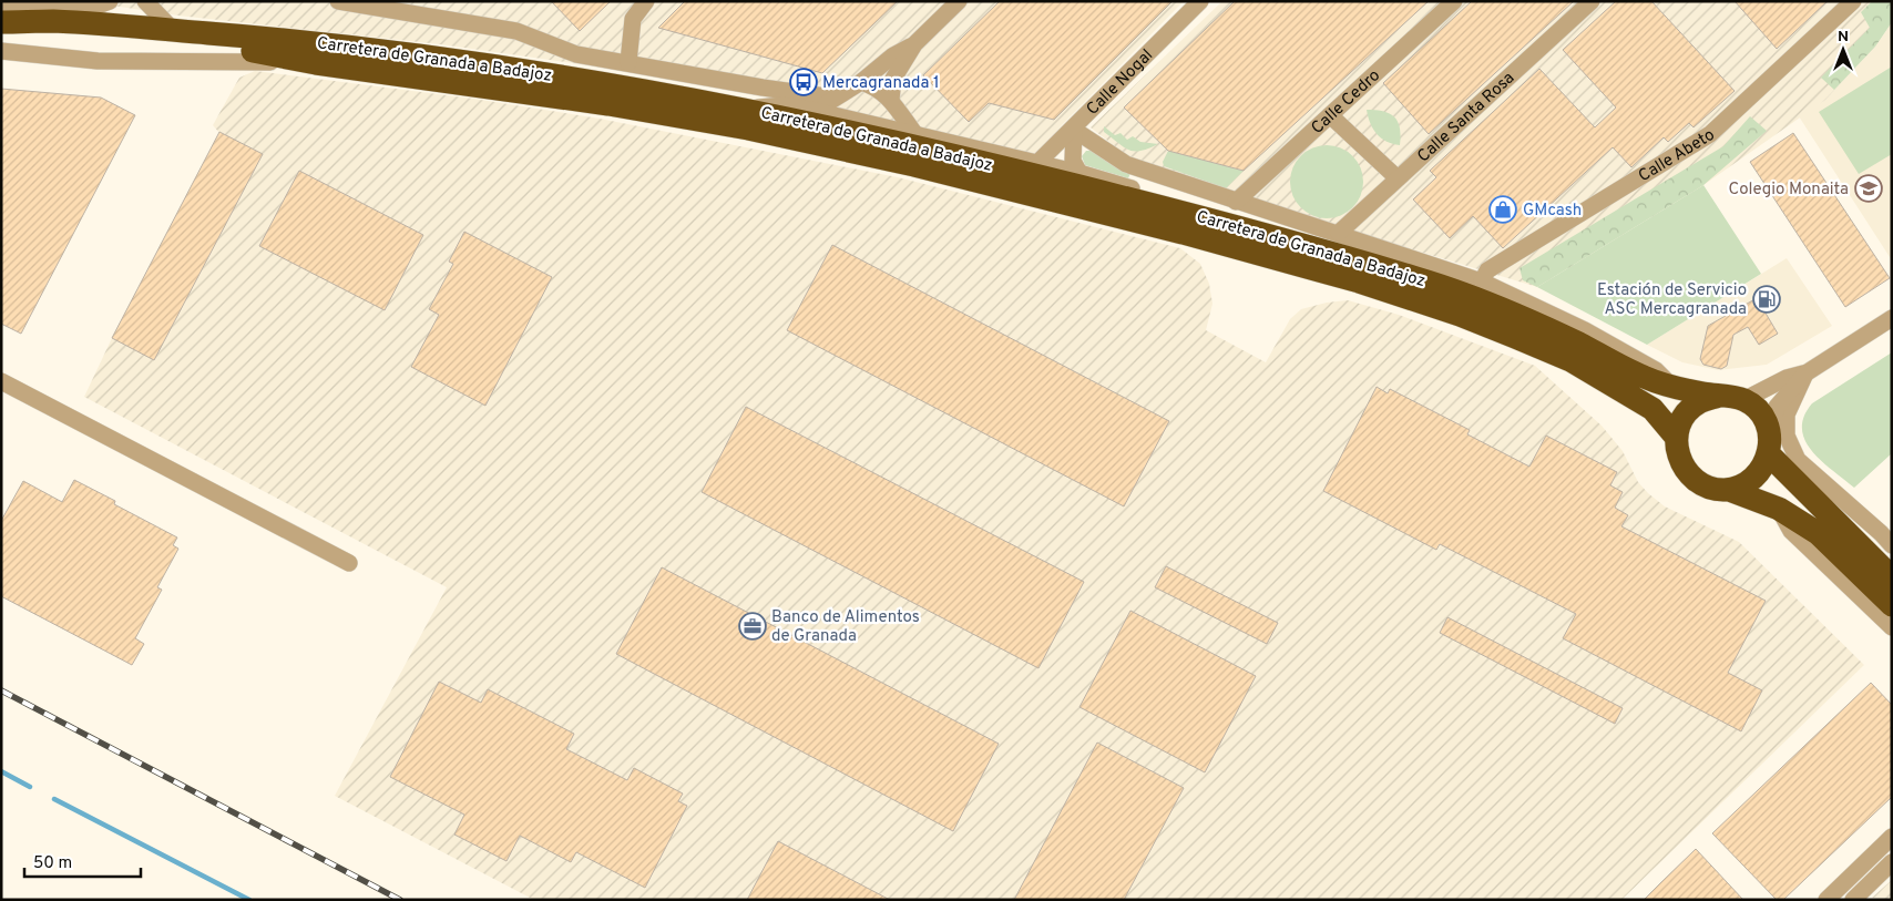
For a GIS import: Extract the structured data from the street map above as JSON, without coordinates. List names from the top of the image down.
{
  "streets": {
    "highway": ["Carretera de Granada a Badajoz"],
    "street": [
      "Calle Nogal",
      "Calle Cedro",
      "Calle Santa Rosa",
      "Calle Abeto"
    ]
  },
  "places": {
    "bus stop": ["Mercagranada 1"],
    "school or university": ["Colegio Monaita"],
    "shop": ["GMcash"],
    "fuel station": ["Estación de Servicio ASC Mercagranada"],
    "office": ["Banco de Alimentos de Granada"]
  },
  "scale_bar": "50 m",
  "north": "top"
}
